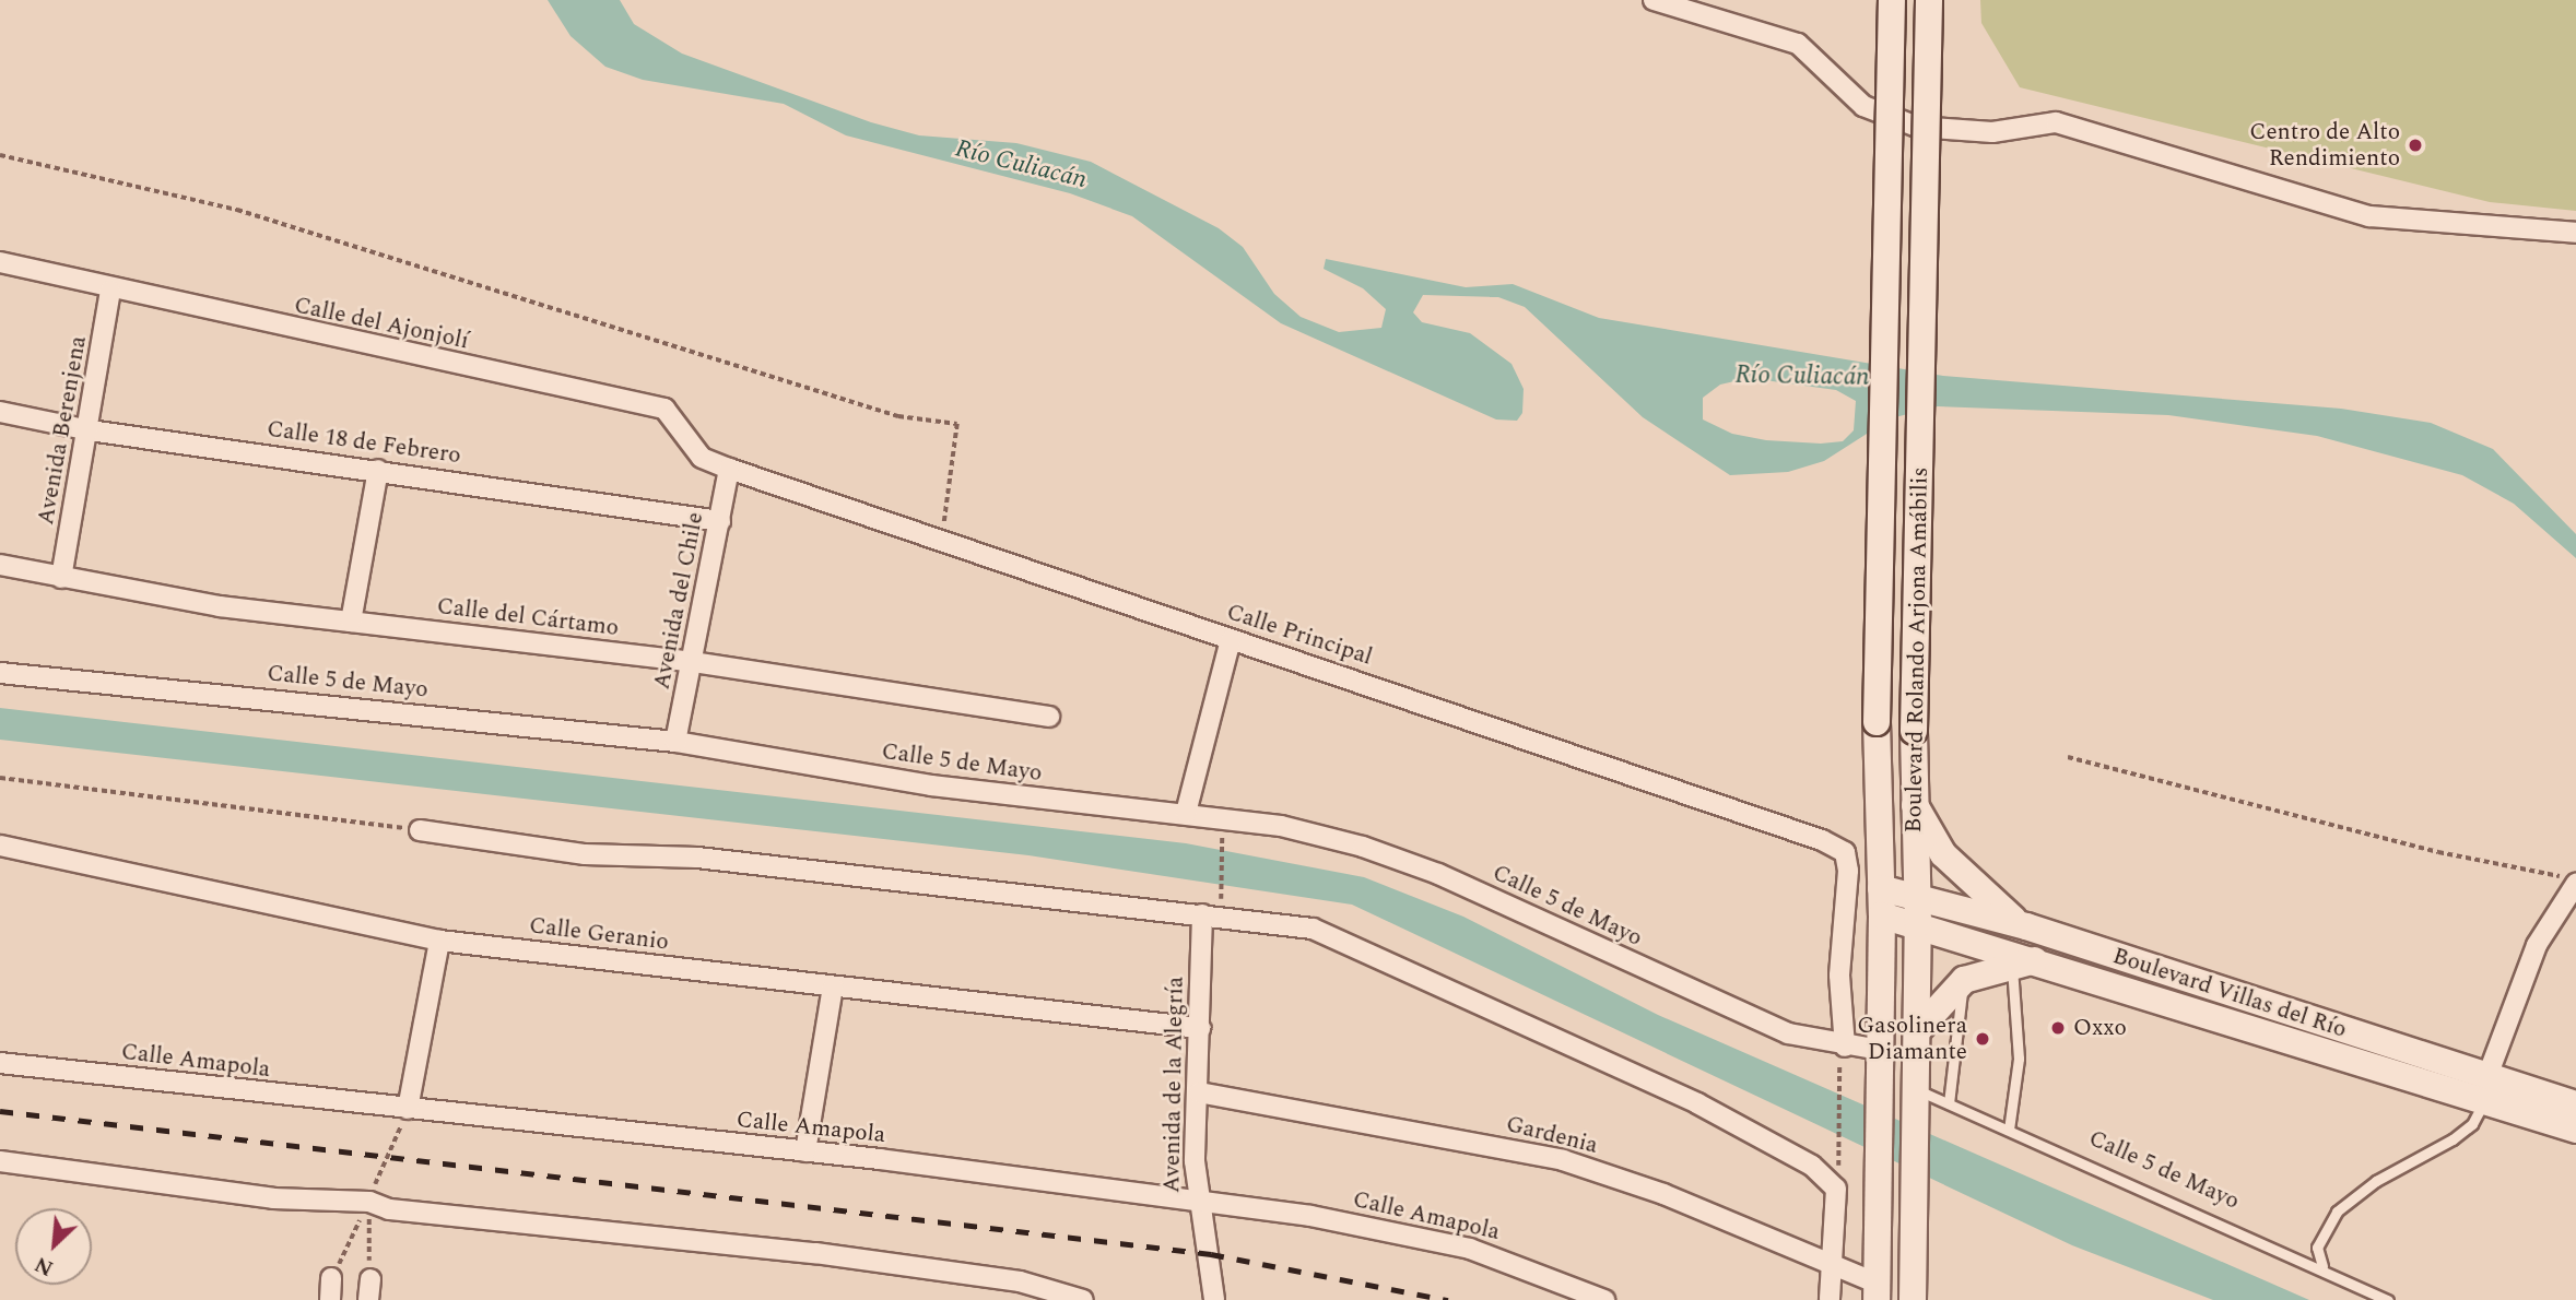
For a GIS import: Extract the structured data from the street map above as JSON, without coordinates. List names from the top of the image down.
{
  "streets": {
    "main road": ["Boulevard Rolando Arjona Amábilis", "Boulevard Villas del Río"],
    "street": [
      "Calle del Ajonjolí",
      "Avenida Berenjena",
      "Calle 18 de Febrero",
      "Avenida del Chile",
      "Calle del Cártamo",
      "Calle Principal",
      "Calle 5 de Mayo",
      "Calle Geranio",
      "Calle Amapola",
      "Avenida de la Alegría",
      "Gardenia"
    ]
  },
  "crossings": [
    ["Calle del Ajonjolí", "Avenida Berenjena"],
    ["Calle del Ajonjolí", "Avenida del Chile"],
    ["Calle del Ajonjolí", "Calle Principal"],
    ["Avenida Berenjena", "Calle 18 de Febrero"],
    ["Avenida Berenjena", "Calle del Cártamo"],
    ["Calle 18 de Febrero", "Avenida del Chile"],
    ["Avenida del Chile", "Calle del Cártamo"],
    ["Avenida del Chile", "Calle Principal"],
    ["Avenida del Chile", "Calle 5 de Mayo"],
    ["Calle Principal", "Calle 5 de Mayo"],
    ["Boulevard Rolando Arjona Amábilis", "Calle 5 de Mayo"],
    ["Boulevard Rolando Arjona Amábilis", "Boulevard Villas del Río"],
    ["Boulevard Rolando Arjona Amábilis", "Gardenia"],
    ["Calle Geranio", "Avenida de la Alegría"],
    ["Calle Amapola", "Avenida de la Alegría"],
    ["Avenida de la Alegría", "Gardenia"]
  ],
  "water": ["Río Culiacán"],
  "places": ["Centro de Alto Rendimiento", "Oxxo", "Gasolinera Diamante"],
  "north": "bottom left"
}
